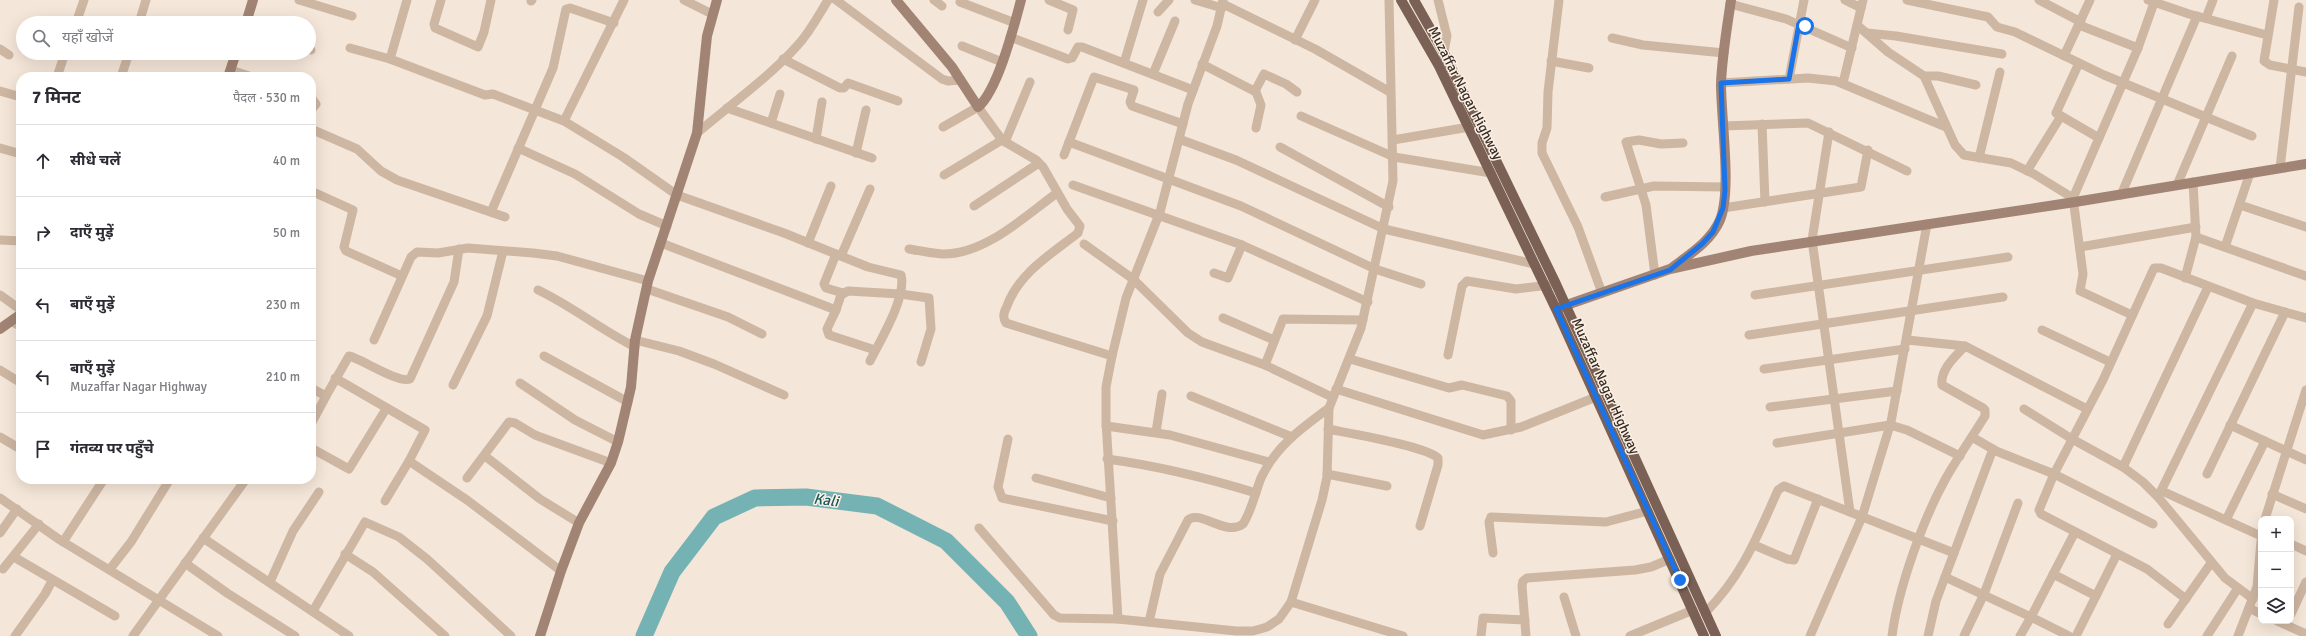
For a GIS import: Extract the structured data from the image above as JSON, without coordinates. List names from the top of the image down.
{
  "streets": {
    "main road": ["Muzaffar Nagar Highway"]
  },
  "water": ["Kali"],
  "page": {
    "search": "यहाँ खोजें",
    "heading": ["7 मिनट", "पैदल · 530 m"],
    "list": [
      ["सीधे चलें", "40 m"],
      ["दाएँ मुड़ें", "50 m"],
      ["बाएँ मुड़ें", "230 m"],
      ["बाएँ मुड़ें", "Muzaffar Nagar Highway", "210 m"],
      "गंतव्य पर पहुँचे"
    ],
    "map_buttons": ["+", "−"]
  }
}
